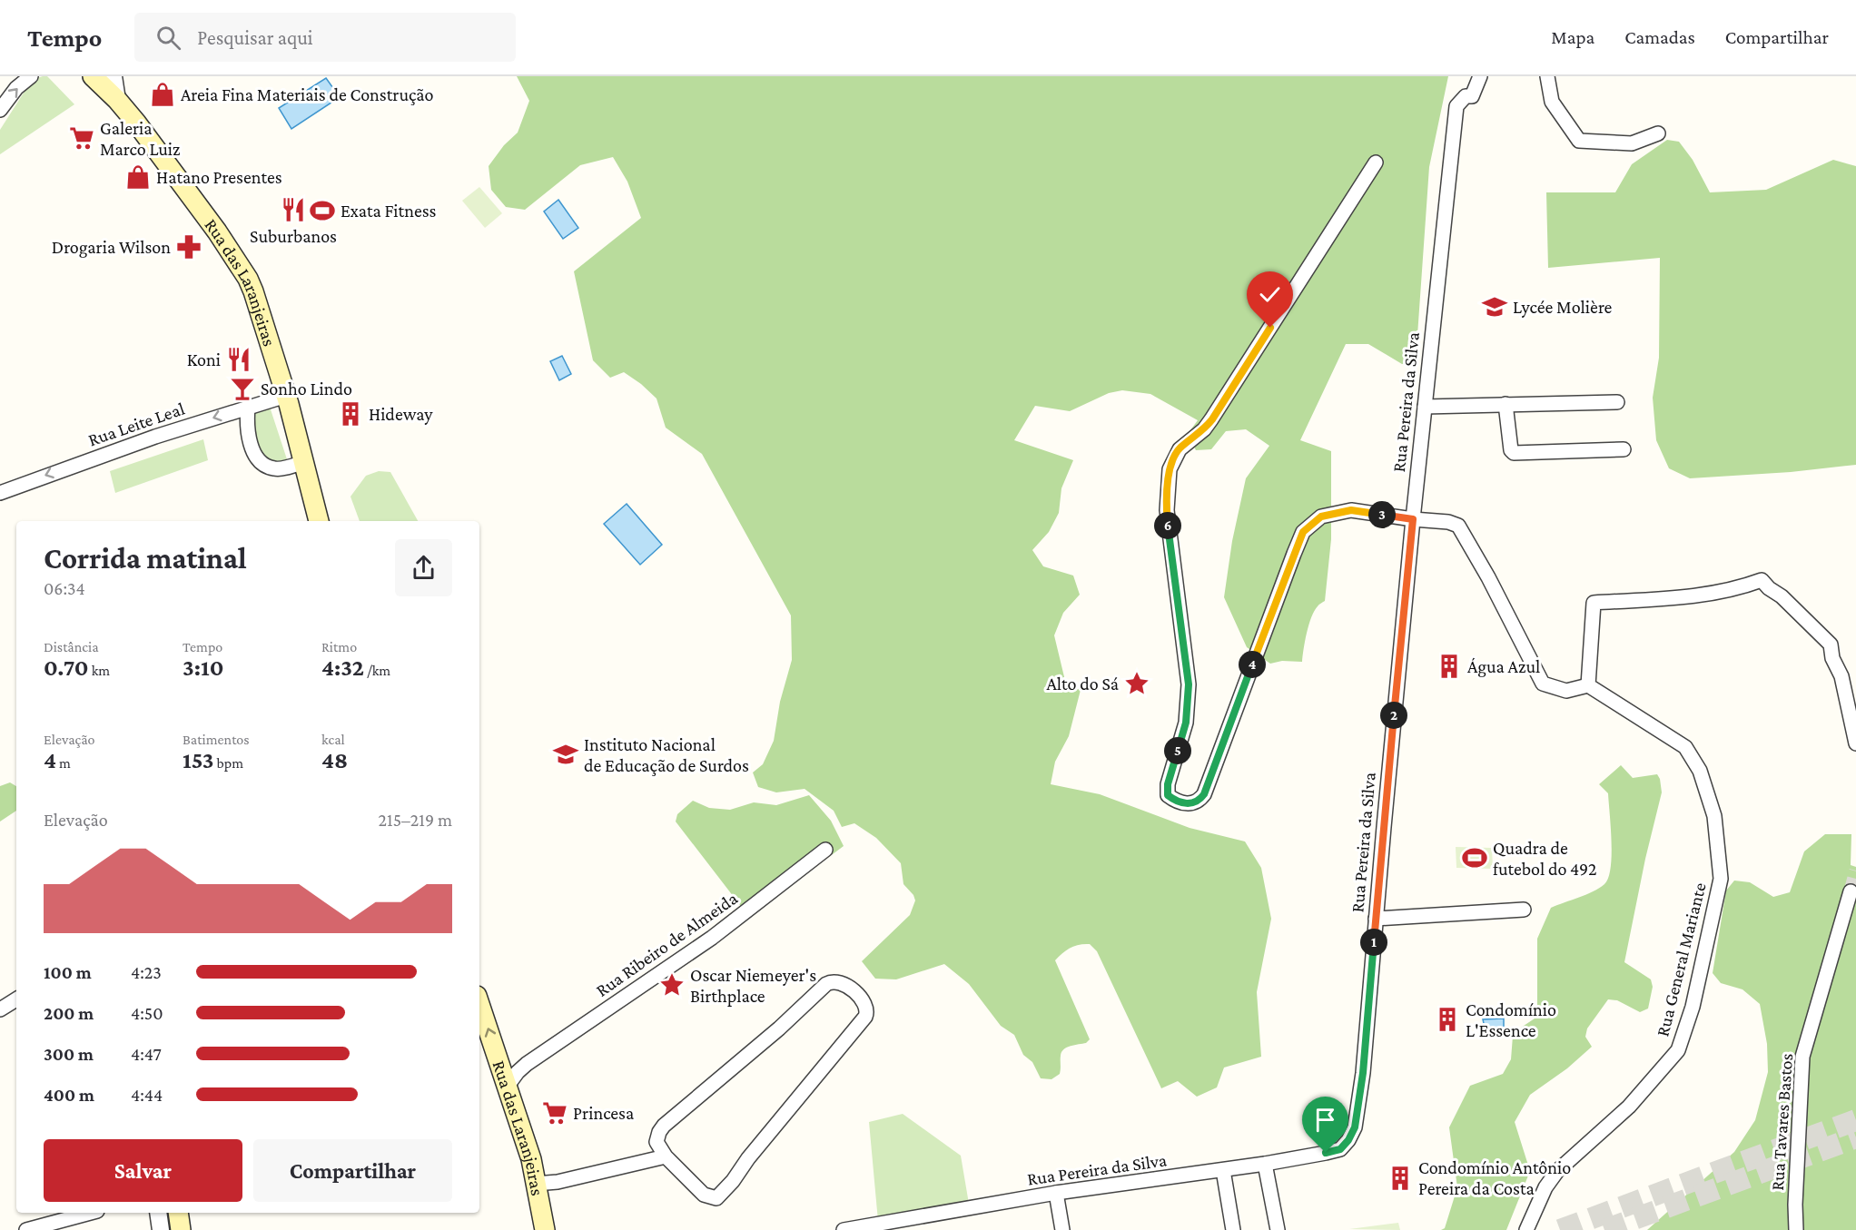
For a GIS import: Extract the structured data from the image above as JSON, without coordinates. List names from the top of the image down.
{
  "streets": {
    "main road": ["Rua das Laranjeiras"],
    "street": [
      "Rua Pereira da Silva",
      "Rua Leite Leal",
      "Rua Ribeiro de Almeida",
      "Rua General Mariante",
      "Rua Tavares Bastos"
    ]
  },
  "crossings": [
    ["Rua das Laranjeiras", "Rua Leite Leal"],
    ["Rua das Laranjeiras", "Rua Ribeiro de Almeida"]
  ],
  "one_way": ["Rua Leite Leal"],
  "places": {
    "shop": ["Areia Fina Materiais de Construção", "Hatano Presentes"],
    "supermarket": ["Galeria Marco Luiz", "Princesa"],
    "restaurant": ["Suburbanos", "Koni"],
    "sports": ["Exata Fitness", "Quadra de futebol do 492"],
    "pharmacy": ["Drogaria Wilson"],
    "school or university": ["Lycée Molière", "Instituto Nacional de Educação de Surdos"],
    "bar": ["Sonho Lindo"],
    "building": [
      "Hideway",
      "Água Azul",
      "Condomínio L'Essence",
      "Condomínio Antônio Pereira da Costa"
    ],
    "place": ["Alto do Sá", "Oscar Niemeyer's Birthplace"]
  },
  "page": {
    "header": "Tempo",
    "search": "Pesquisar aqui",
    "nav": ["Mapa", "Camadas", "Compartilhar"],
    "pins": [
      "3",
      "6",
      "4",
      "2",
      "5",
      "1"
    ],
    "heading": ["Corrida matinal", "06:34"],
    "stats": [
      ["Distância", "0.70 km"],
      ["Tempo", "3:10"],
      ["Ritmo", "4:32 /km"],
      ["Elevação", "4 m"],
      ["Batimentos", "153 bpm"],
      ["kcal", "48"]
    ],
    "chart": ["Elevação", "215–219 m"],
    "list": [
      {
        "name": "100 m",
        "note": "4:23"
      },
      {
        "name": "200 m",
        "note": "4:50"
      },
      {
        "name": "300 m",
        "note": "4:47"
      },
      {
        "name": "400 m",
        "note": "4:44"
      }
    ],
    "buttons": ["Salvar", "Compartilhar"]
  }
}
